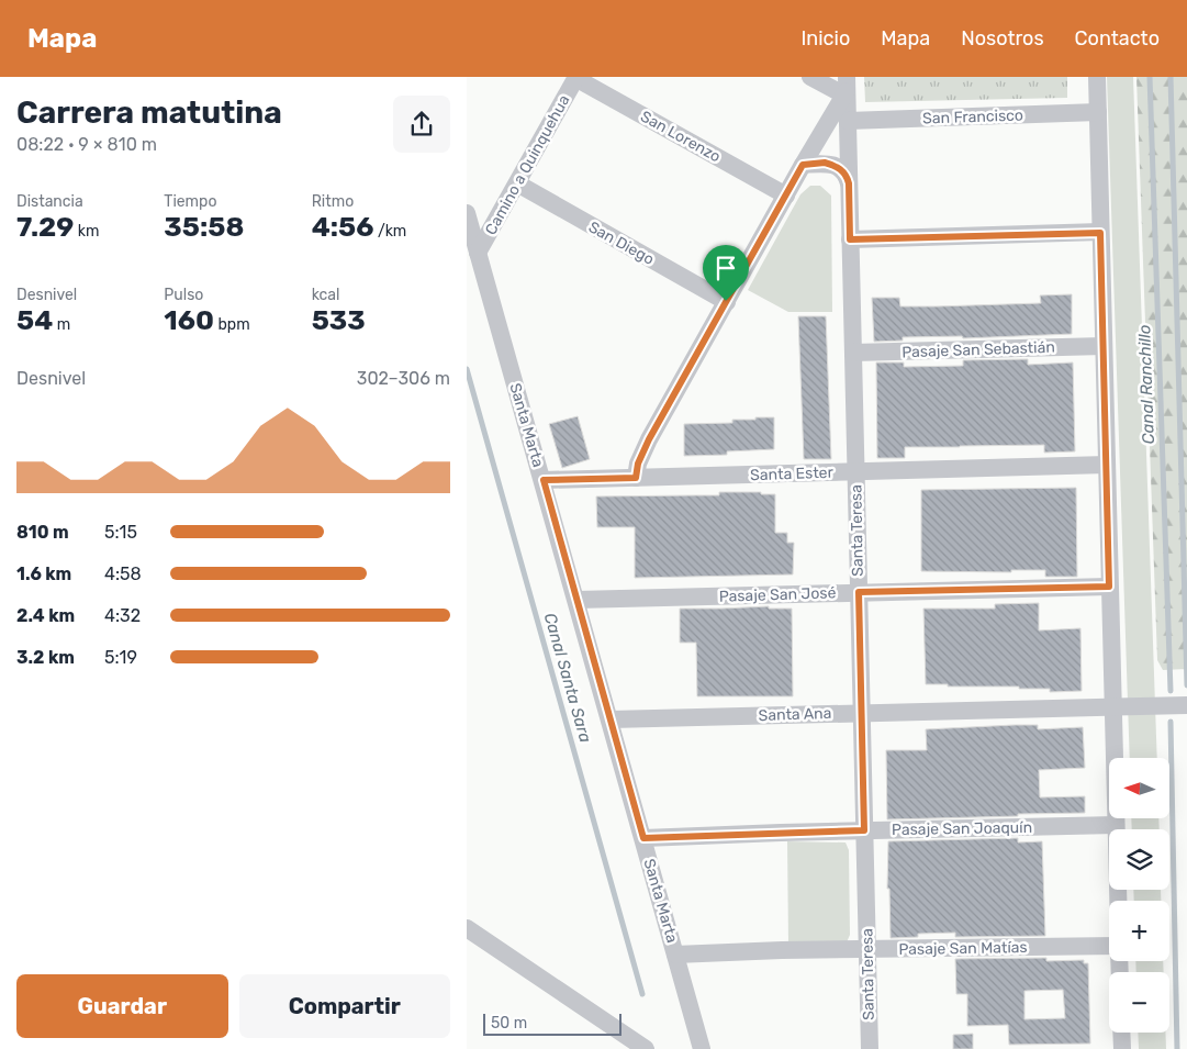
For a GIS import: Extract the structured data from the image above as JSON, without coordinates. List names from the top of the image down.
{
  "streets": {
    "street": [
      "San Francisco",
      "San Lorenzo",
      "Camino a Quinquehua",
      "San Diego",
      "Pasaje San Sebastián",
      "Santa Marta",
      "Santa Ester",
      "Santa Teresa",
      "Pasaje San José",
      "Santa Ana",
      "Pasaje San Joaquín",
      "Pasaje San Matías"
    ]
  },
  "crossings": [
    ["San Francisco", "Santa Teresa"],
    ["San Lorenzo", "Camino a Quinquehua"],
    ["Camino a Quinquehua", "San Diego"],
    ["Camino a Quinquehua", "Santa Marta"],
    ["Pasaje San Sebastián", "Santa Teresa"],
    ["Santa Marta", "Santa Ester"],
    ["Santa Marta", "Pasaje San José"],
    ["Santa Marta", "Santa Ana"],
    ["Santa Marta", "Pasaje San Joaquín"],
    ["Santa Marta", "Pasaje San Matías"],
    ["Santa Ester", "Santa Teresa"],
    ["Santa Teresa", "Pasaje San José"],
    ["Santa Teresa", "Santa Ana"],
    ["Santa Teresa", "Pasaje San Joaquín"],
    ["Santa Teresa", "Pasaje San Matías"]
  ],
  "water": ["Canal Ranchillo", "Canal Santa Sara"],
  "scale_bar": "50 m",
  "north": "left",
  "page": {
    "header": "Mapa",
    "nav": [
      "Inicio",
      "Mapa",
      "Nosotros",
      "Contacto"
    ],
    "heading": ["Carrera matutina", "08:22 · 9 × 810 m"],
    "stats": [
      ["Distancia", "7.29 km"],
      ["Tiempo", "35:58"],
      ["Ritmo", "4:56 /km"],
      ["Desnivel", "54 m"],
      ["Pulso", "160 bpm"],
      ["kcal", "533"]
    ],
    "chart": ["Desnivel", "302–306 m"],
    "list": [
      {
        "name": "810 m",
        "note": "5:15"
      },
      {
        "name": "1.6 km",
        "note": "4:58"
      },
      {
        "name": "2.4 km",
        "note": "4:32"
      },
      {
        "name": "3.2 km",
        "note": "5:19"
      }
    ],
    "map_buttons": ["+", "−"],
    "buttons": ["Guardar", "Compartir"],
    "scale": "50 m"
  }
}
